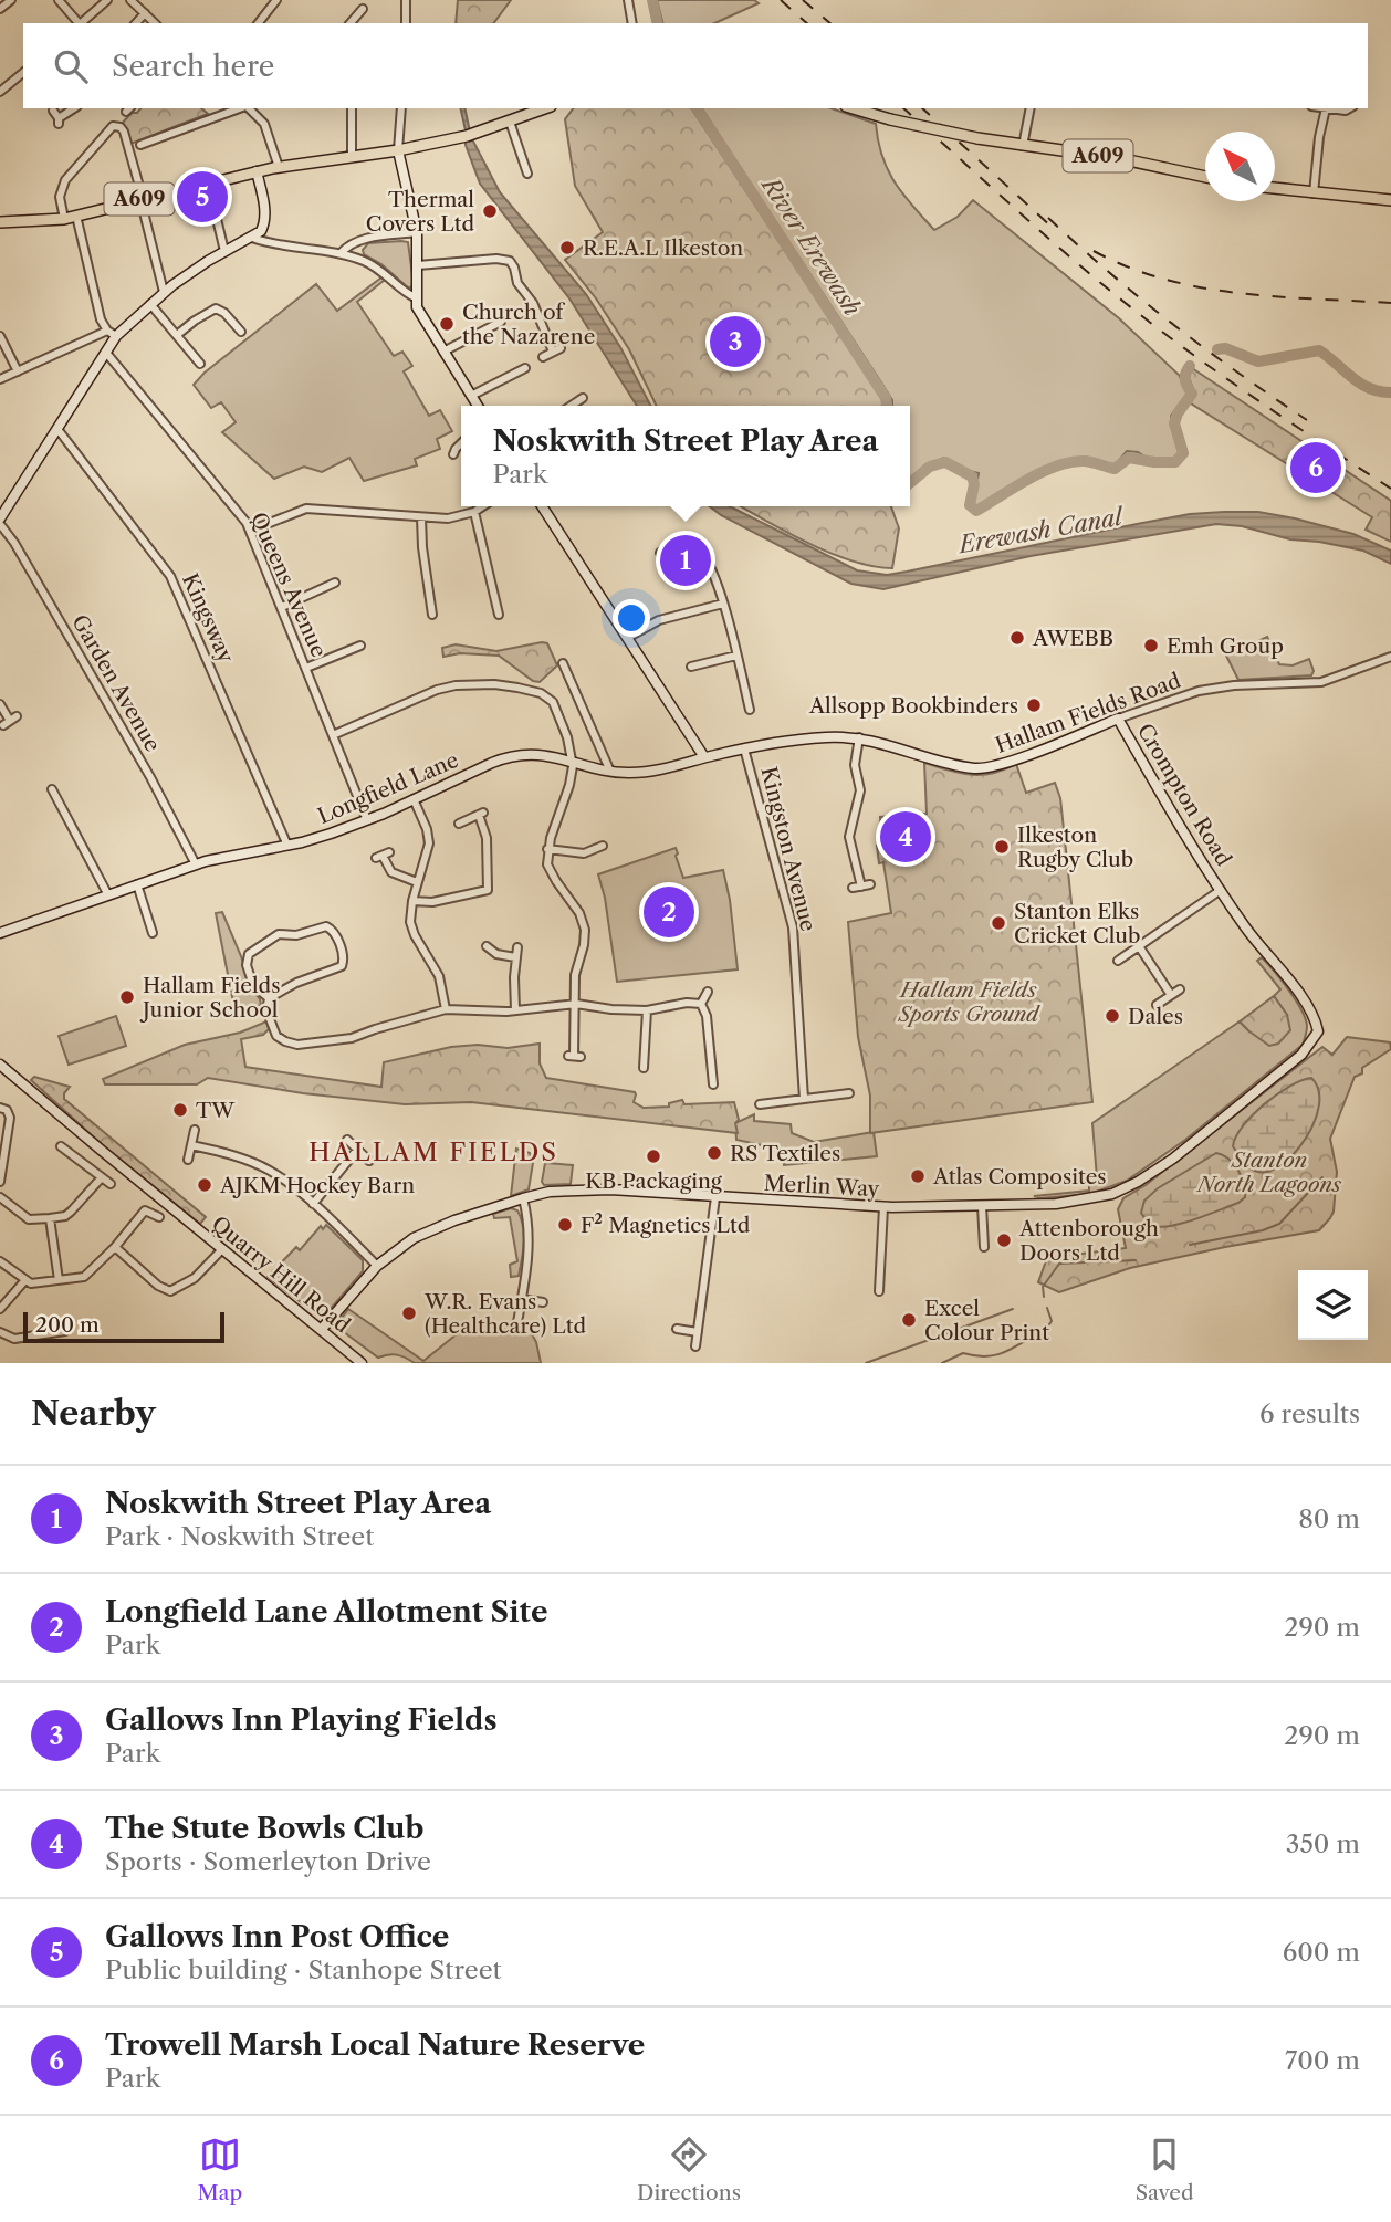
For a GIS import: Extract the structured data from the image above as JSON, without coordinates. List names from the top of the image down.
{
  "streets": {
    "main road": ["A609"],
    "street": [
      "Queens Avenue",
      "Kingsway",
      "Garden Avenue",
      "Hallam Fields Road",
      "Longfield Lane",
      "Crompton Road",
      "Kingston Avenue",
      "Merlin Way",
      "Quarry Hill Road"
    ]
  },
  "crossings": [
    ["Queens Avenue", "Longfield Lane"],
    ["Kingsway", "Longfield Lane"],
    ["Garden Avenue", "Longfield Lane"],
    ["Hallam Fields Road", "Longfield Lane"],
    ["Hallam Fields Road", "Crompton Road"],
    ["Hallam Fields Road", "Kingston Avenue"],
    ["Crompton Road", "Merlin Way"],
    ["Merlin Way", "Quarry Hill Road"]
  ],
  "districts": ["HALLAM FIELDS"],
  "water": ["River Erewash", "Erewash Canal"],
  "parks": ["Hallam Fields Sports Ground", "Stanton North Lagoons"],
  "places": [
    "Thermal Covers Ltd",
    "R.E.A.L Ilkeston",
    "Church of the Nazarene",
    "AWEBB",
    "Emh Group",
    "Allsopp Bookbinders",
    "Ilkeston Rugby Club",
    "Stanton Elks Cricket Club",
    "Hallam Fields Junior School",
    "Dales",
    "TW",
    "RS Textiles",
    "KB Packaging",
    "Atlas Composites",
    "AJKM Hockey Barn",
    "F² Magnetics Ltd",
    "Attenborough Doors Ltd",
    "W.R. Evans (Healthcare) Ltd",
    "Excel Colour Print"
  ],
  "scale_bar": "200 m",
  "north": "top left",
  "page": {
    "search": "Search here",
    "pins": [
      "5",
      "3",
      "6",
      "1",
      "4",
      "2"
    ],
    "popup": ["Noskwith Street Play Area", "Park"],
    "scale": "200 m",
    "heading": ["Nearby", "6 results"],
    "list": [
      {
        "mark": "1",
        "name": "Noskwith Street Play Area",
        "note": "Park · Noskwith Street",
        "value": "80 m"
      },
      {
        "mark": "2",
        "name": "Longfield Lane Allotment Site",
        "note": "Park",
        "value": "290 m"
      },
      {
        "mark": "3",
        "name": "Gallows Inn Playing Fields",
        "note": "Park",
        "value": "290 m"
      },
      {
        "mark": "4",
        "name": "The Stute Bowls Club",
        "note": "Sports · Somerleyton Drive",
        "value": "350 m"
      },
      {
        "mark": "5",
        "name": "Gallows Inn Post Office",
        "note": "Public building · Stanhope Street",
        "value": "600 m"
      },
      {
        "mark": "6",
        "name": "Trowell Marsh Local Nature Reserve",
        "note": "Park",
        "value": "700 m"
      }
    ],
    "nav": ["Map", "Directions", "Saved"]
  }
}
